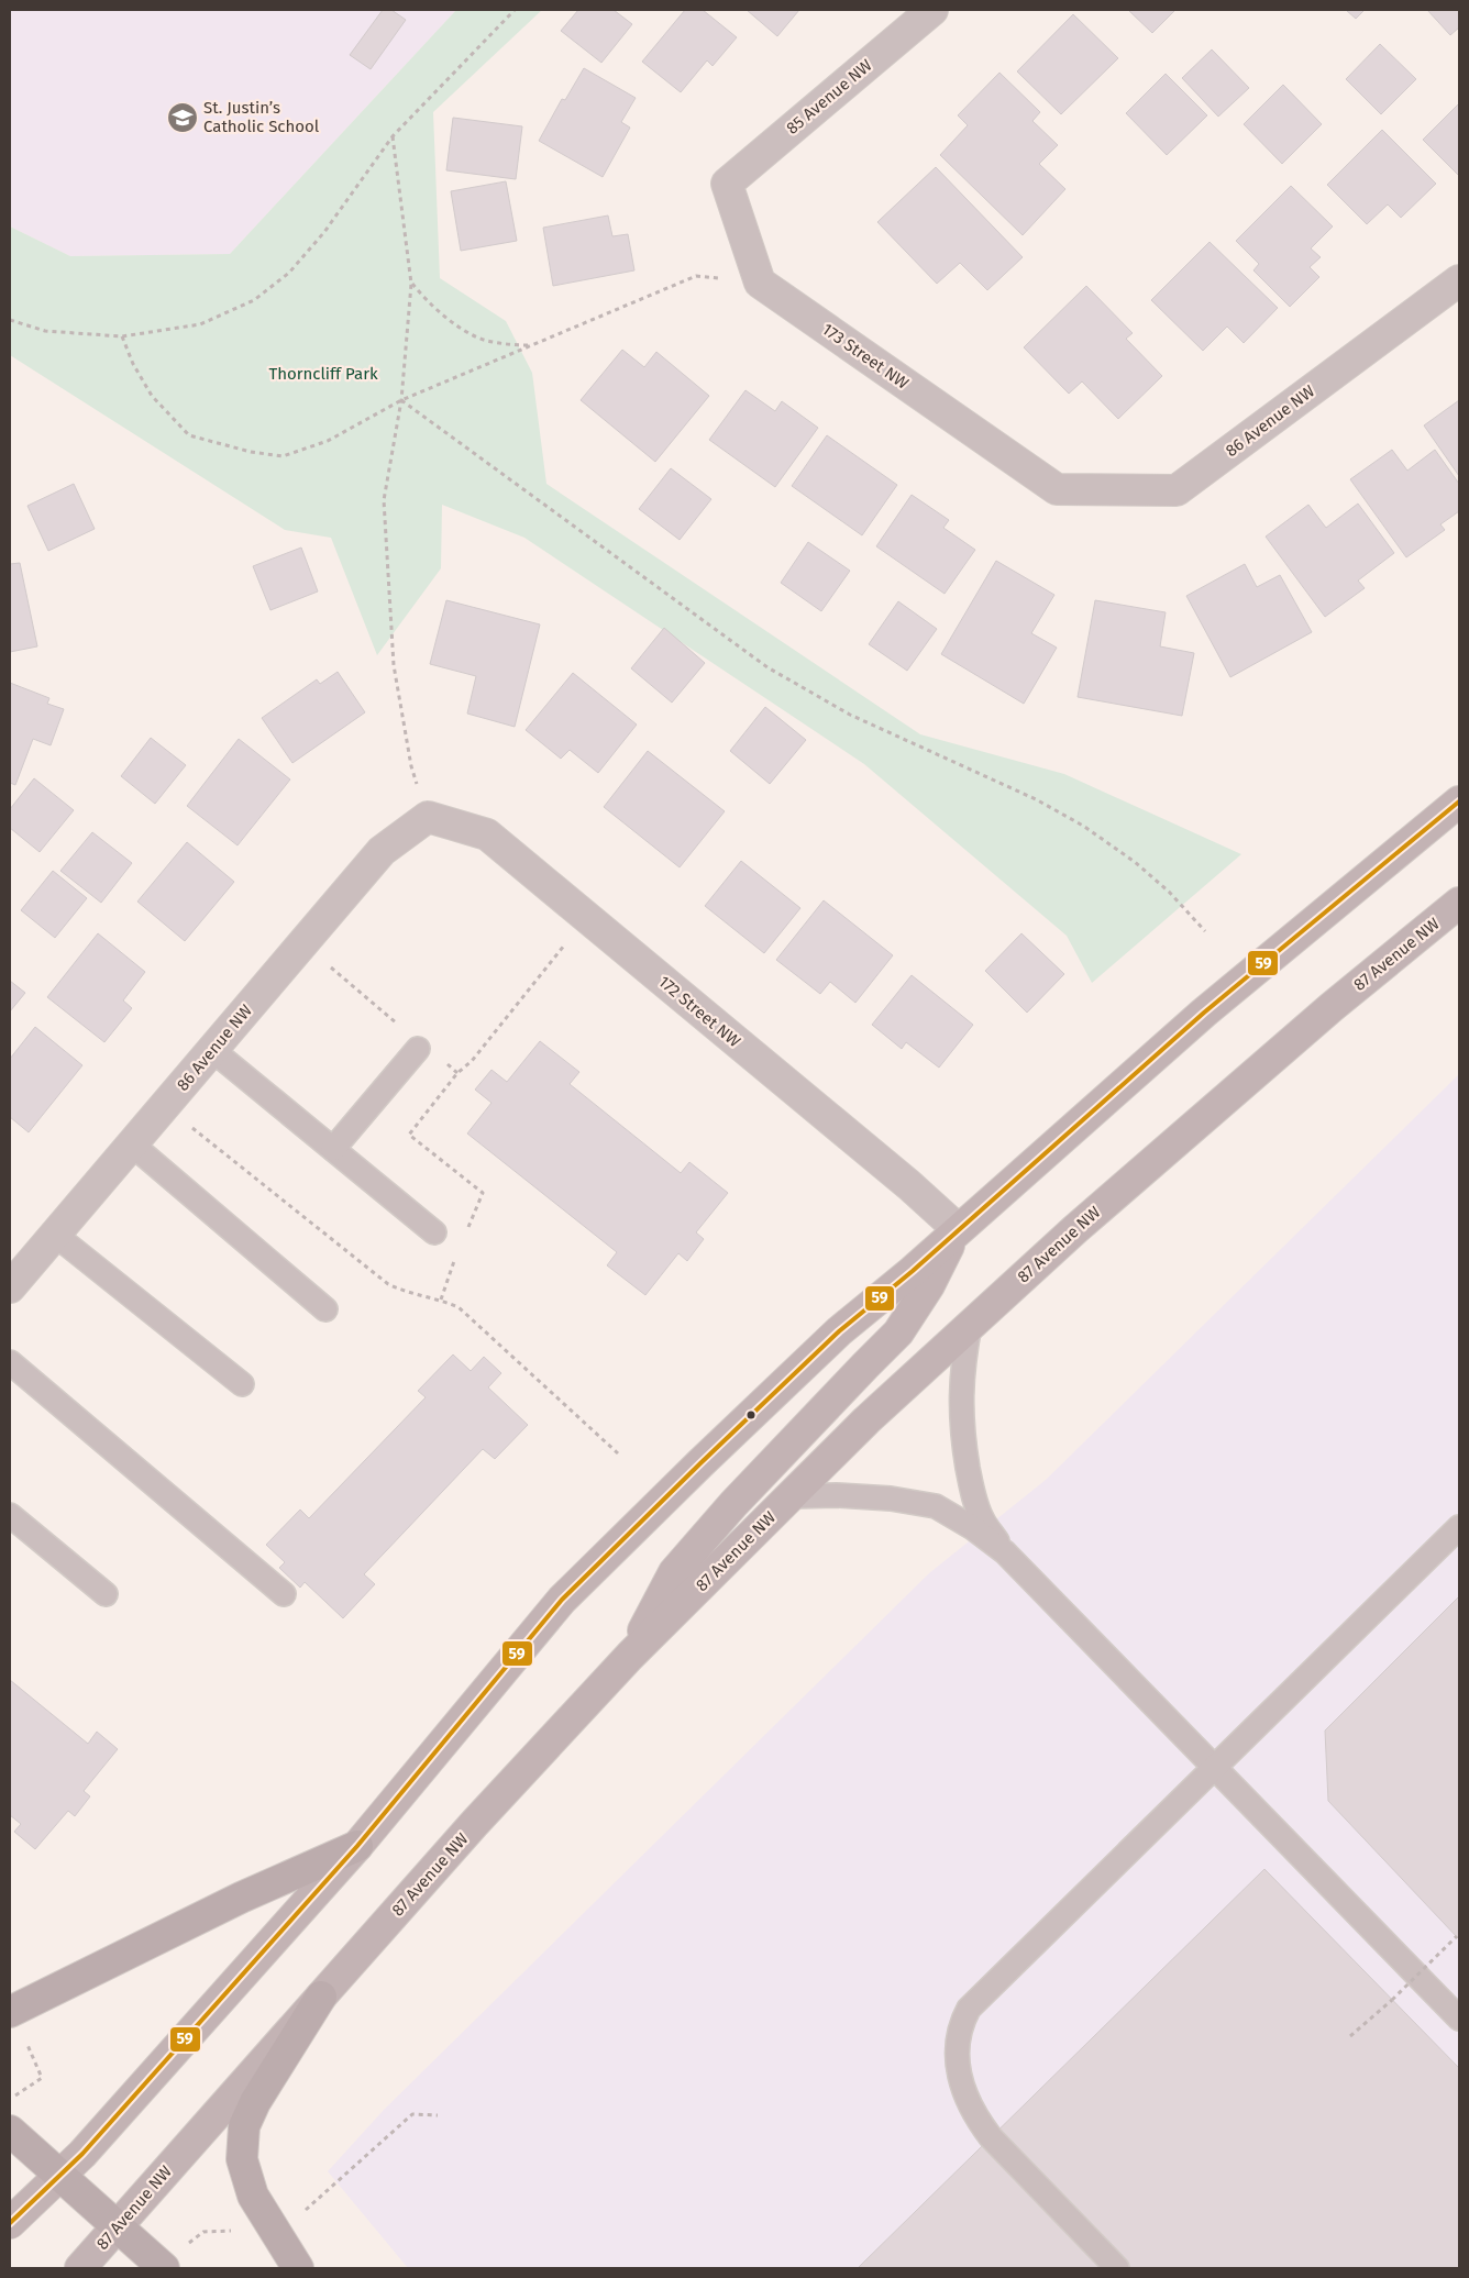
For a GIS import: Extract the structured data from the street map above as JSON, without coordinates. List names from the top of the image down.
{
  "streets": {
    "main road": ["87 Avenue NW"],
    "street": [
      "85 Avenue NW",
      "173 Street NW",
      "86 Avenue NW",
      "172 Street NW"
    ]
  },
  "crossings": [
    ["85 Avenue NW", "173 Street NW"],
    ["173 Street NW", "86 Avenue NW"],
    ["86 Avenue NW", "172 Street NW"]
  ],
  "parks": ["Thorncliff Park"],
  "places": {
    "school or university": ["St. Justin’s Catholic School"]
  },
  "lines": ["transit line 59"]
}
